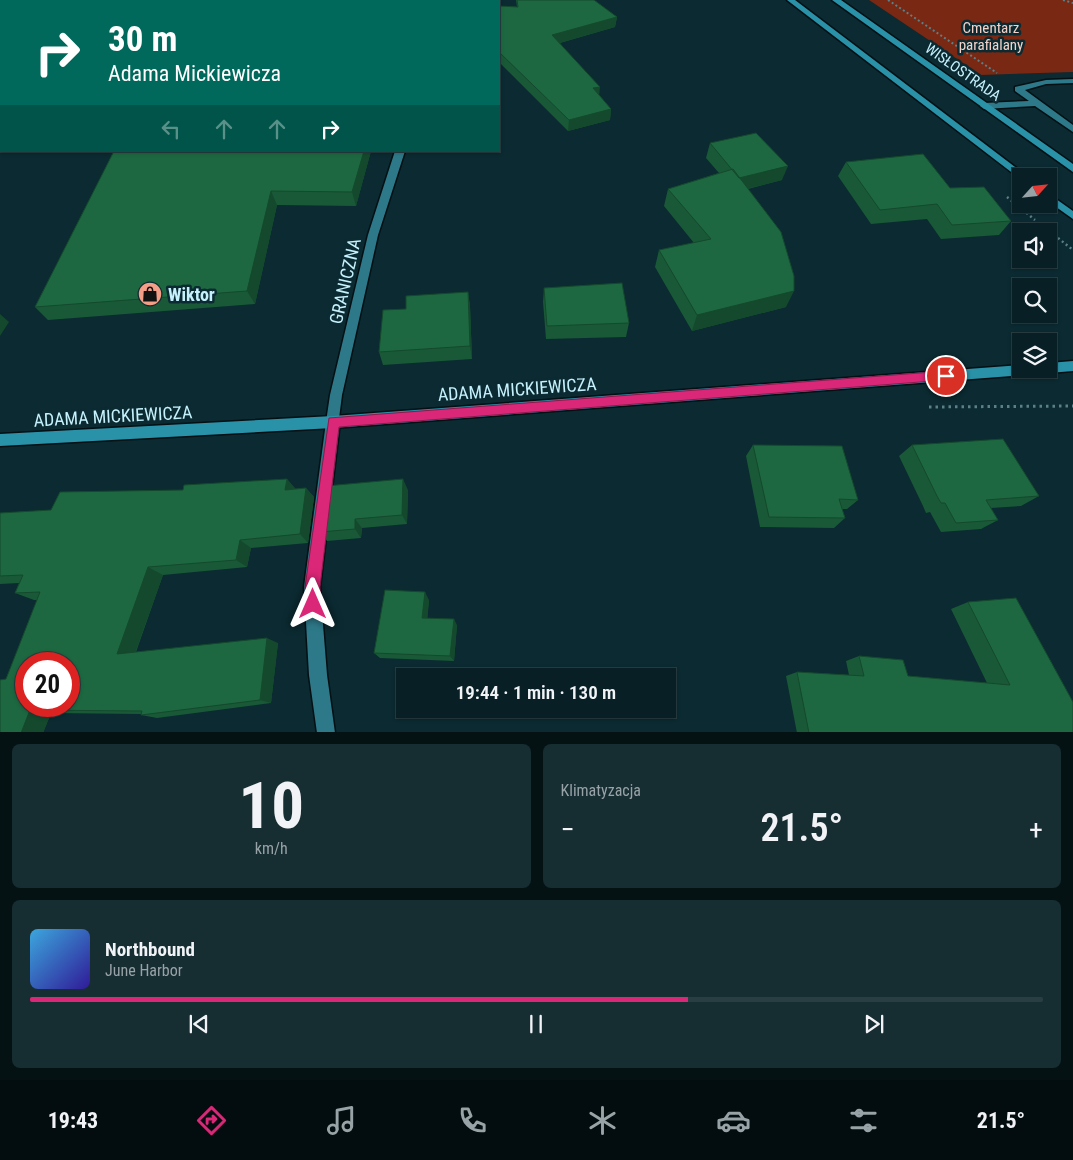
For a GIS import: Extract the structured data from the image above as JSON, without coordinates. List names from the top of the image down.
{
  "streets": {
    "main road": ["WISŁOSTRADA", "ADAMA MICKIEWICZA"],
    "street": ["GRANICZNA"]
  },
  "crossings": [
    ["GRANICZNA", "ADAMA MICKIEWICZA"]
  ],
  "parks": ["Cmentarz parafialany"],
  "places": {
    "shop": ["Wiktor"]
  },
  "north": "top right",
  "page": {
    "turn": ["30 m", "Adama Mickiewicza"],
    "limit": "20",
    "trip": "19:44 · 1 min · 130 m",
    "tile": [
      ["10", "km/h"],
      "Klimatyzacja"
    ],
    "heat": ["−", "21.5°", "+"],
    "song": ["Northbound", "June Harbor"],
    "tabs": ["19:43", "21.5°"]
  }
}
